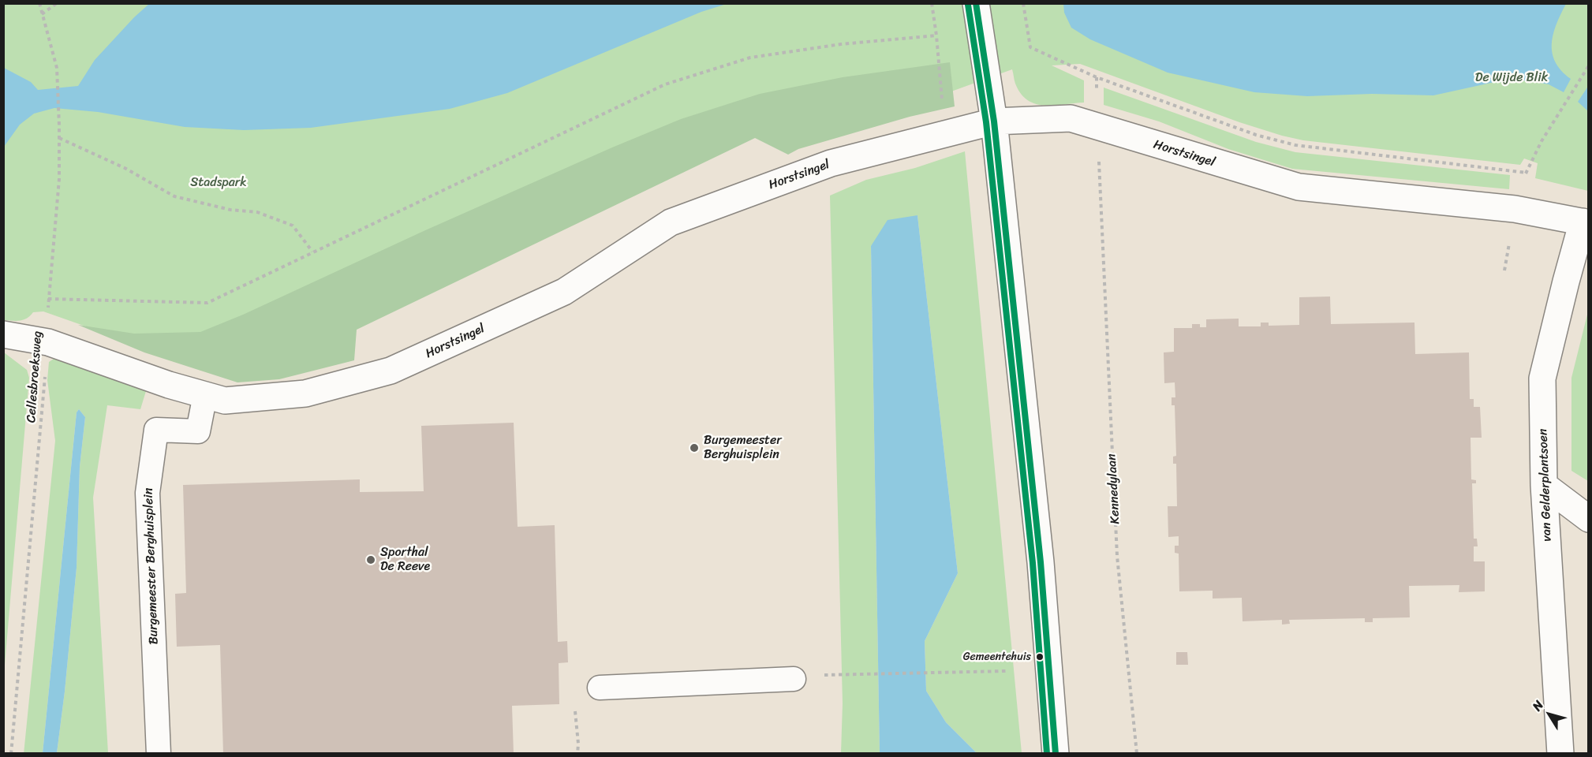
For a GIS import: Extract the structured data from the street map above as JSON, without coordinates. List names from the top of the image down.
{
  "streets": {
    "street": ["Horstsingel", "van Gelderplantsoen"],
    "lane": ["Burgemeester Berghuisplein"],
    "path": ["Cellesbroeksweg", "Kennedylaan"]
  },
  "crossings": [
    ["Horstsingel", "Cellesbroeksweg"],
    ["Horstsingel", "van Gelderplantsoen"],
    ["Horstsingel", "Burgemeester Berghuisplein"]
  ],
  "parks": ["De Wijde Blik", "Stadspark"],
  "places": ["Burgemeester Berghuisplein", "Sporthal De Reeve", "Gemeentehuis"],
  "north": "top left"
}
